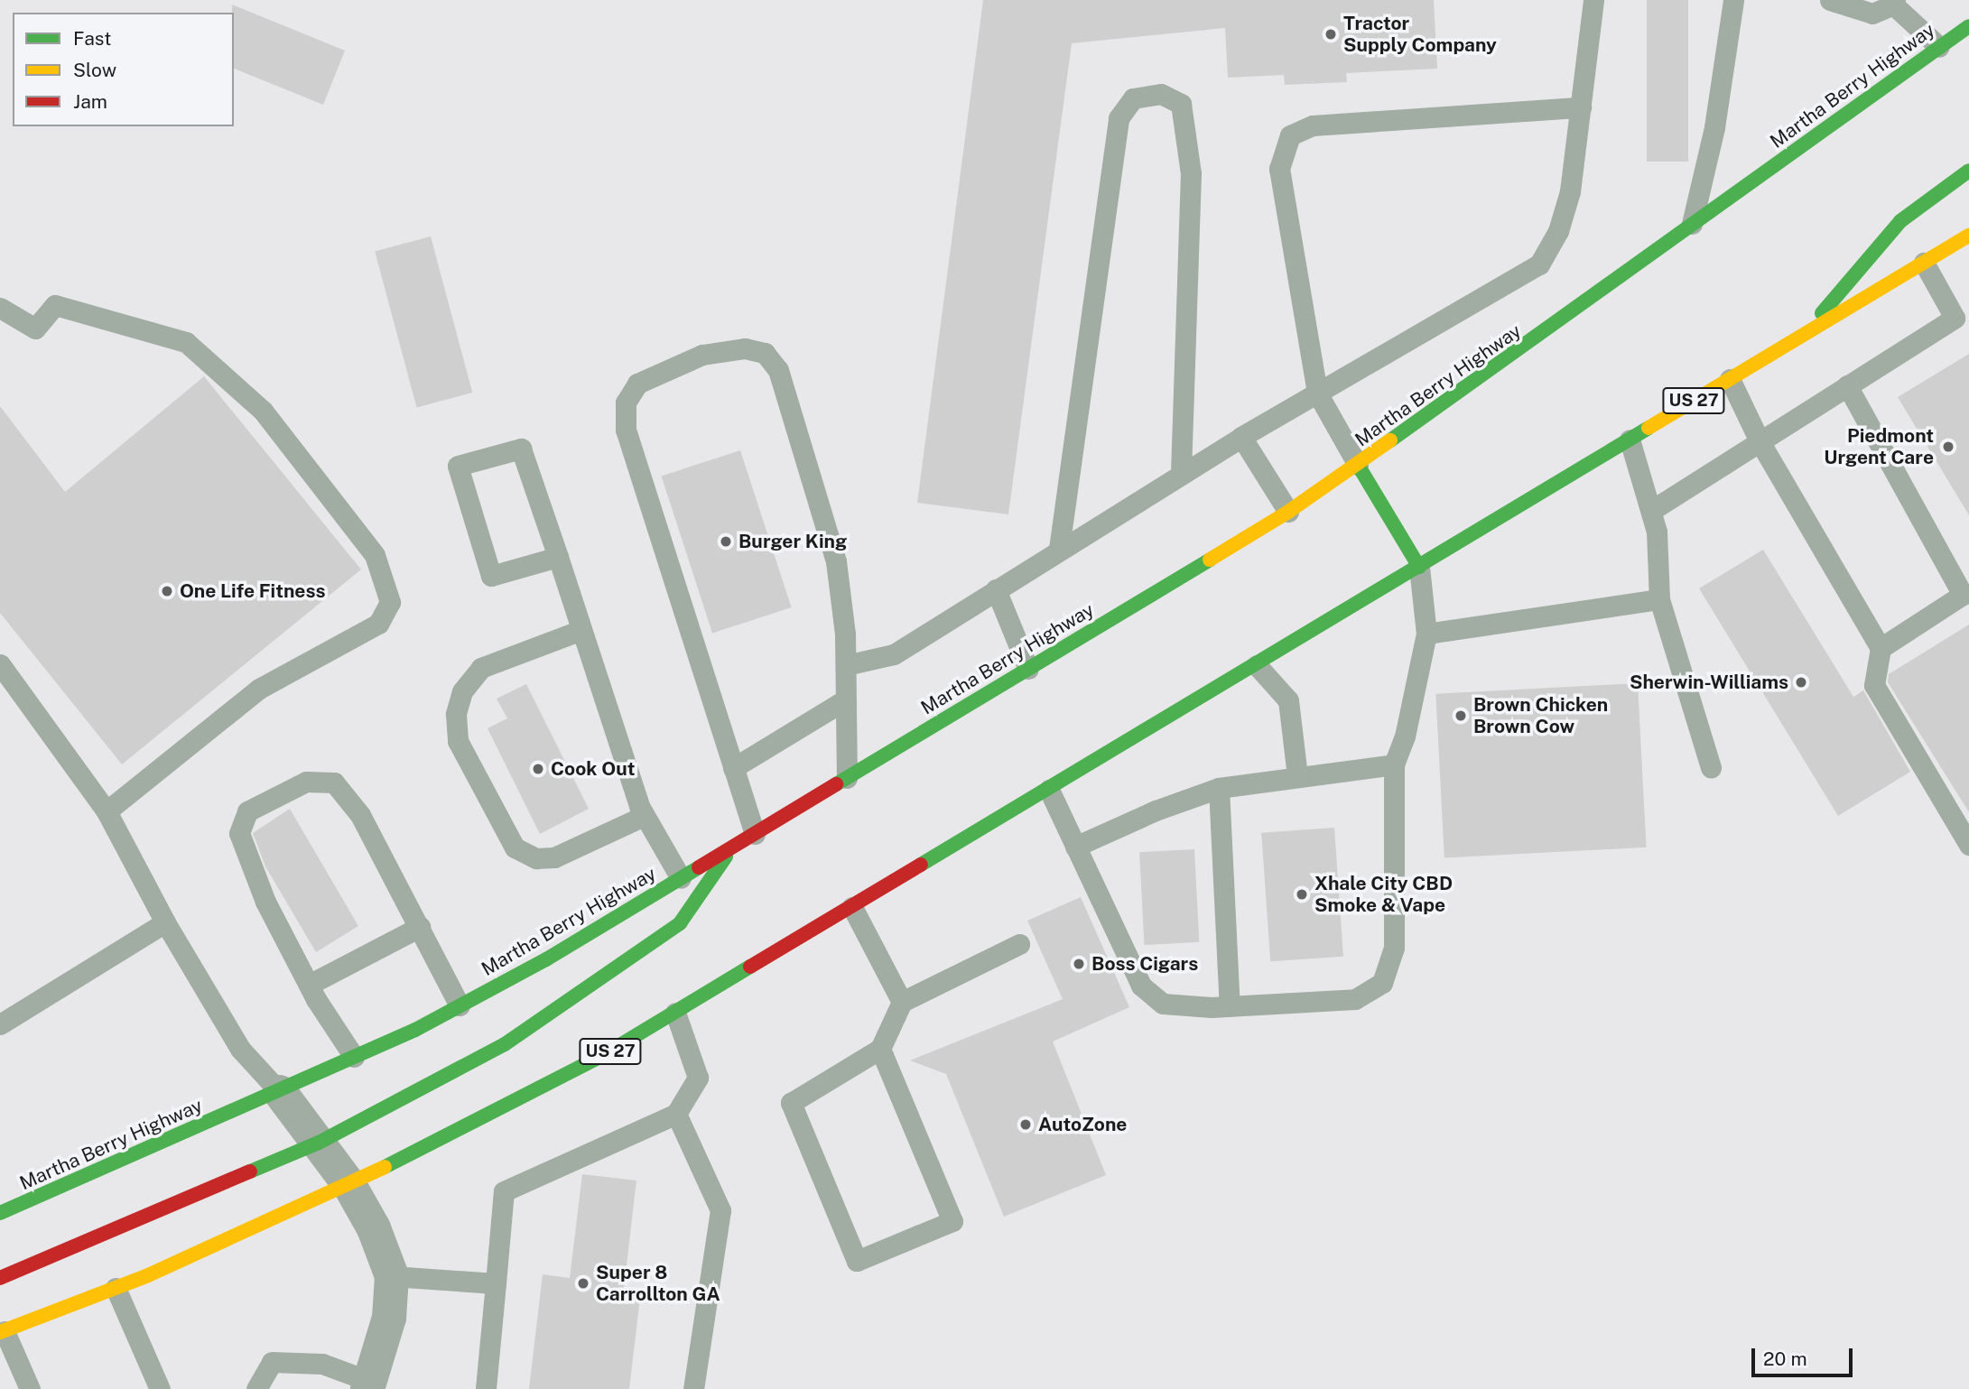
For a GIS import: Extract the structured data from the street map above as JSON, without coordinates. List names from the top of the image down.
{
  "streets": {
    "main road": ["Martha Berry Highway", "US 27"]
  },
  "places": [
    "Tractor Supply Company",
    "Piedmont Urgent Care",
    "Burger King",
    "One Life Fitness",
    "Sherwin-Williams",
    "Brown Chicken Brown Cow",
    "Cook Out",
    "Xhale City CBD Smoke & Vape",
    "Boss Cigars",
    "AutoZone",
    "Super 8 Carrollton GA"
  ],
  "legend": ["Fast", "Slow", "Jam"],
  "scale_bar": "20 m"
}
